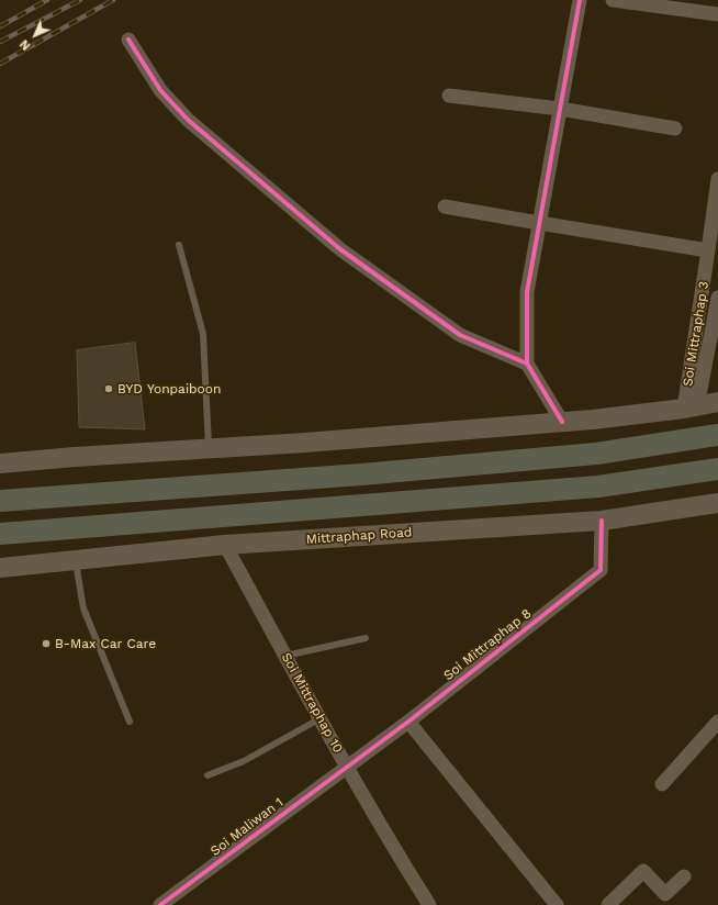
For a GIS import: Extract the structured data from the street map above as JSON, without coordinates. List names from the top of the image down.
{
  "streets": {
    "main road": ["Mittraphap Road"],
    "street": [
      "Soi Mittraphap 3",
      "Soi Mittraphap 8",
      "Soi Mittraphap 10",
      "Soi Maliwan 1"
    ]
  },
  "crossings": [
    ["Mittraphap Road", "Soi Mittraphap 8"],
    ["Mittraphap Road", "Soi Mittraphap 10"],
    ["Soi Mittraphap 8", "Soi Mittraphap 10"],
    ["Soi Mittraphap 8", "Soi Maliwan 1"],
    ["Soi Mittraphap 10", "Soi Maliwan 1"]
  ],
  "places": ["BYD Yonpaiboon", "B-Max Car Care"],
  "north": "bottom left"
}
